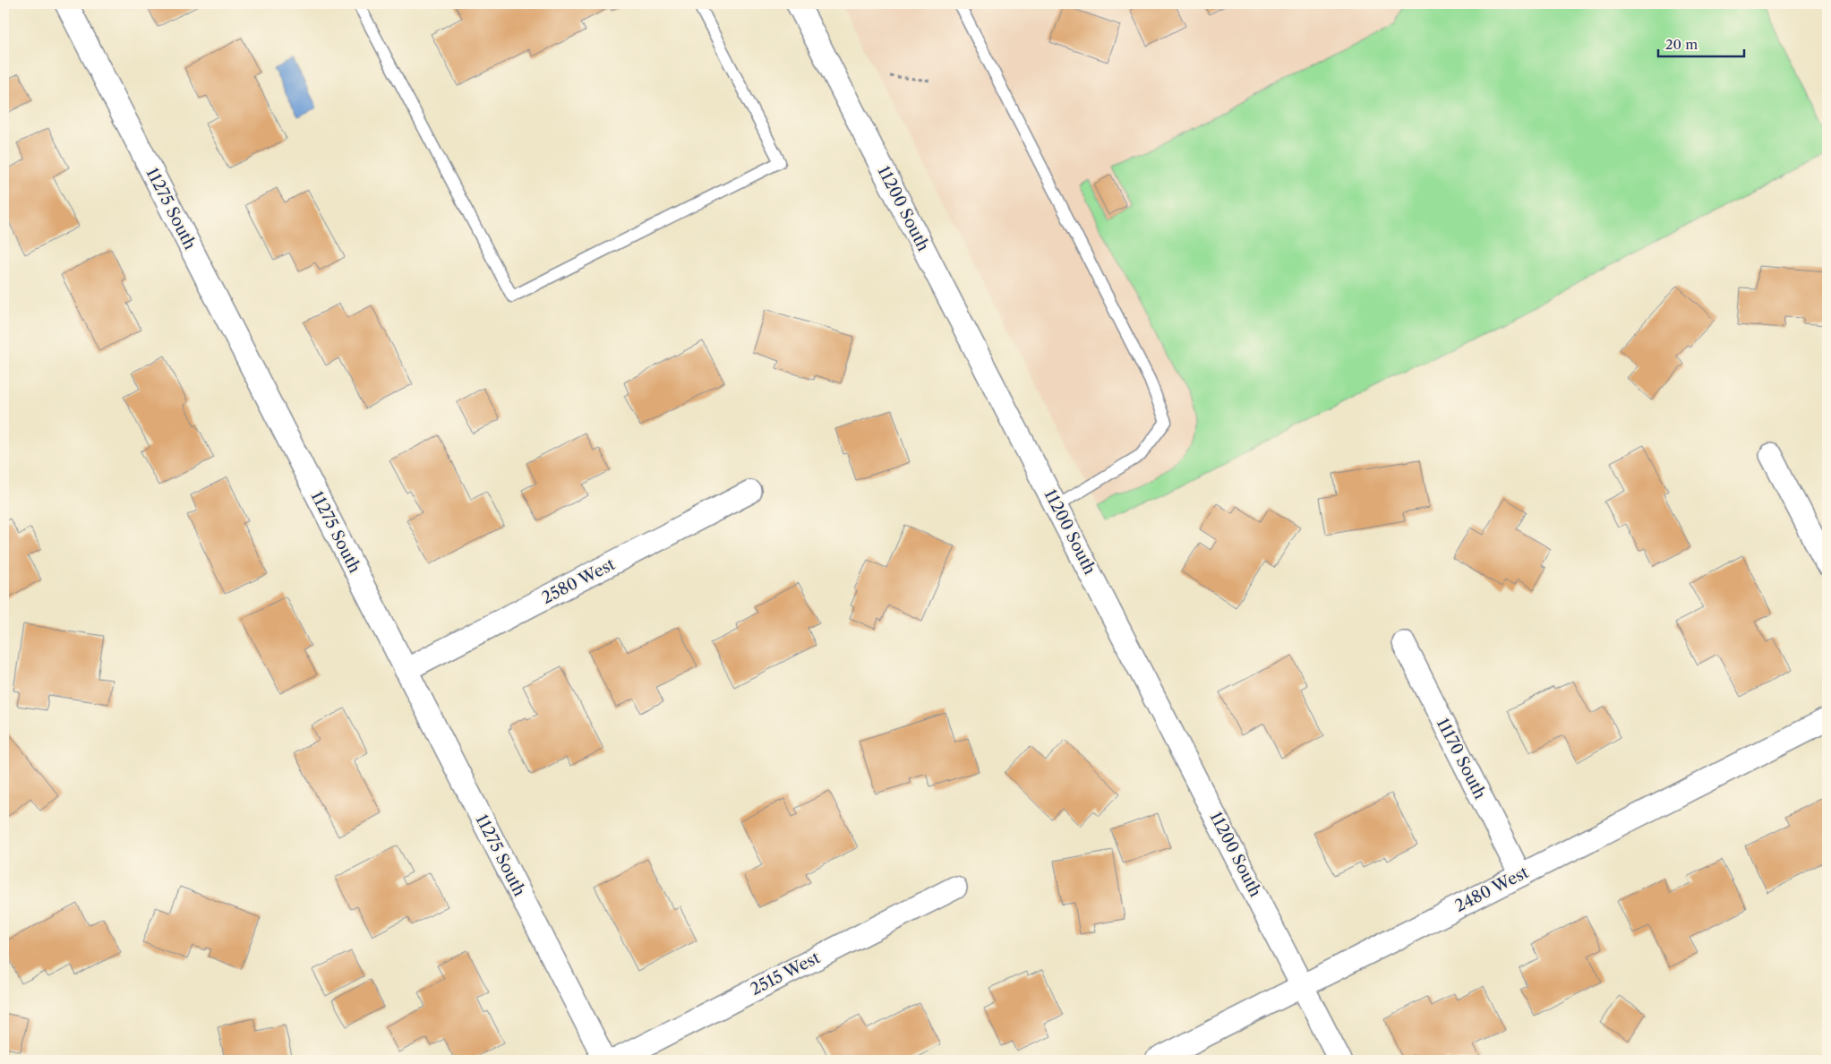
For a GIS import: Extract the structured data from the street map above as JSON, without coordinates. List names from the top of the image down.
{
  "streets": {
    "street": [
      "11275 South",
      "11200 South",
      "2580 West",
      "11170 South",
      "2480 West",
      "2515 West"
    ]
  },
  "crossings": [
    ["11275 South", "2580 West"],
    ["11200 South", "2480 West"],
    ["11170 South", "2480 West"]
  ],
  "scale_bar": "20 m"
}
